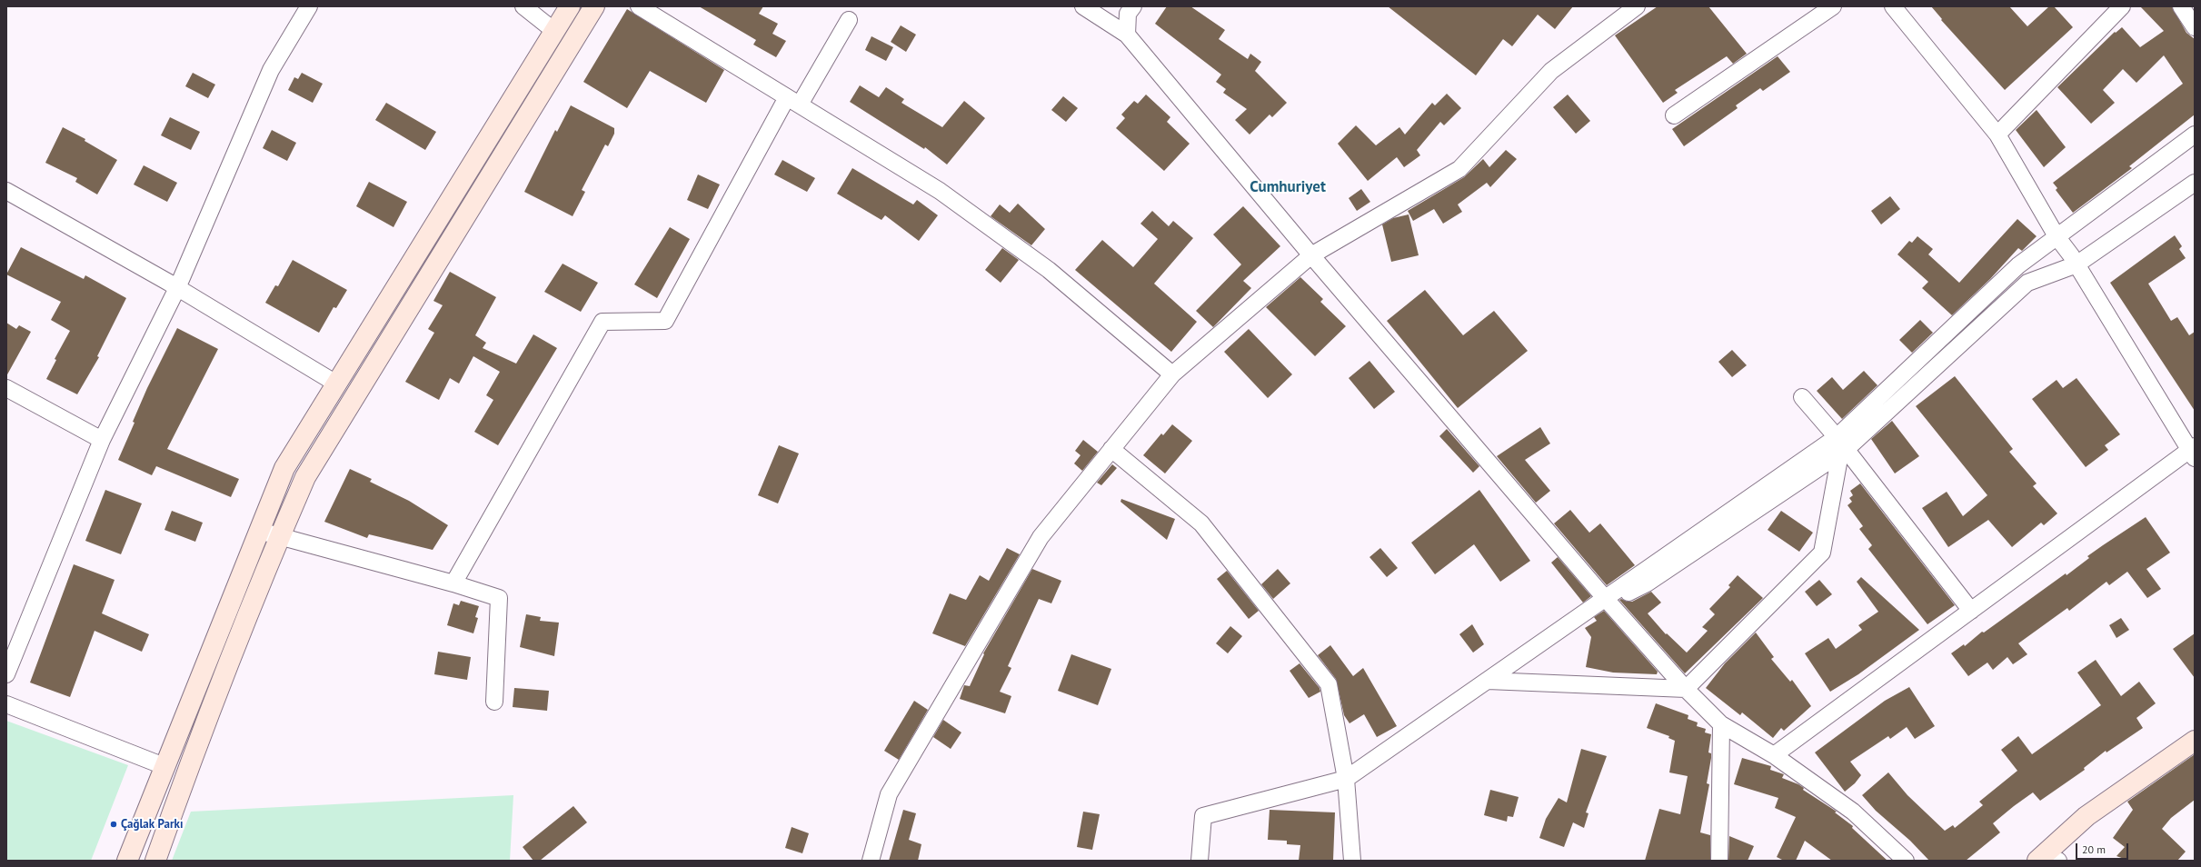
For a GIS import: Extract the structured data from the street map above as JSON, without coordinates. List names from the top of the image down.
{
  "districts": ["Cumhuriyet"],
  "places": ["Çağlak Parkı"],
  "scale_bar": "20 m"
}
